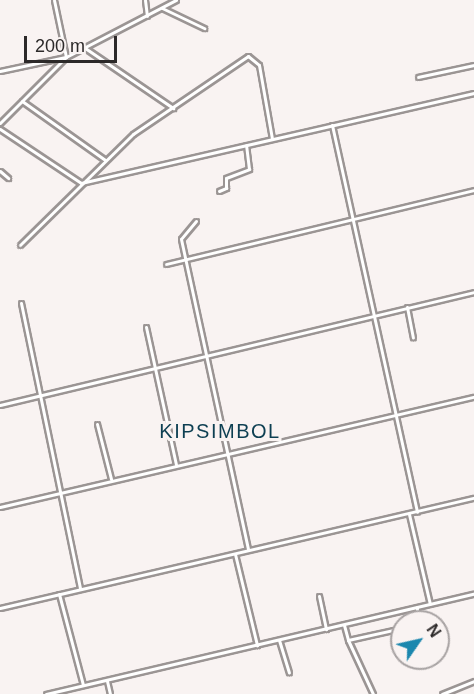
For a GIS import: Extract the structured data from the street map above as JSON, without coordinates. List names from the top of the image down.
{
  "districts": ["KIPSIMBOL"],
  "scale_bar": "200 m",
  "north": "top right"
}
